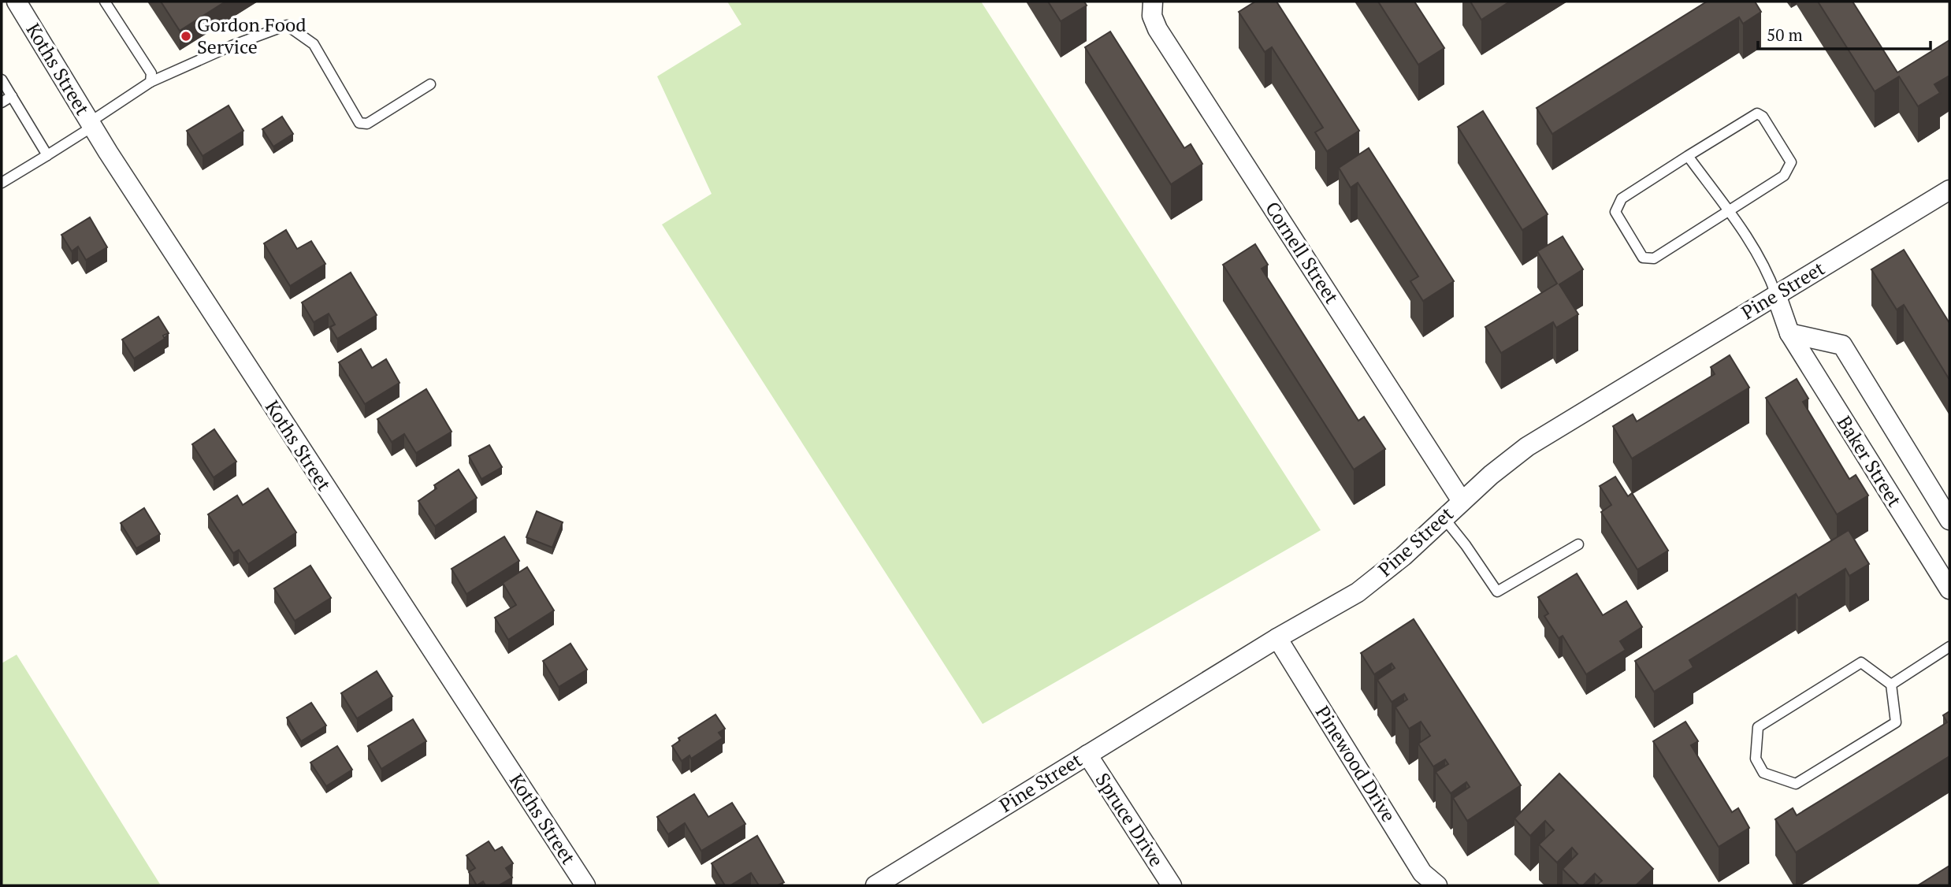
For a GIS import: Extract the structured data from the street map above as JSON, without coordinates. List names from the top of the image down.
{
  "streets": {
    "street": [
      "Koths Street",
      "Cornell Street",
      "Pine Street",
      "Baker Street",
      "Pinewood Drive",
      "Spruce Drive"
    ]
  },
  "crossings": [
    ["Cornell Street", "Pine Street"],
    ["Pine Street", "Baker Street"],
    ["Pine Street", "Pinewood Drive"],
    ["Pine Street", "Spruce Drive"]
  ],
  "places": ["Gordon Food Service"],
  "scale_bar": "50 m"
}
